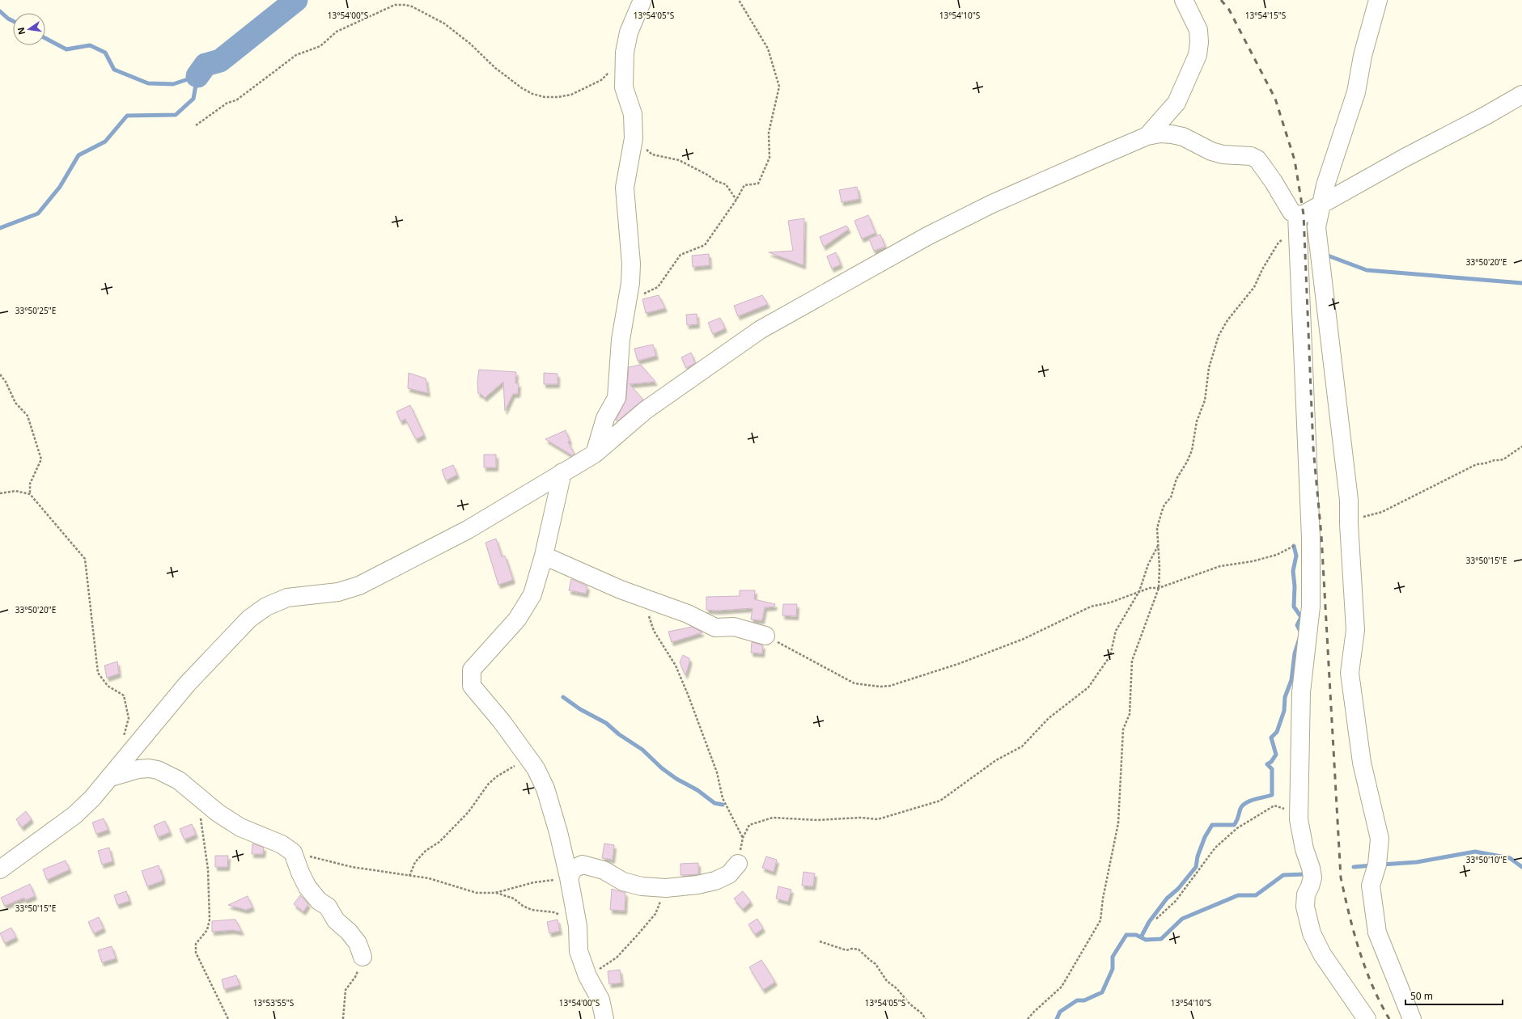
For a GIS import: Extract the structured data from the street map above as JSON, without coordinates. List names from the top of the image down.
{
  "scale_bar": "50 m",
  "north": "left",
  "coordinates": [
    "13°54'00\"S",
    "13°54'05\"S",
    "13°54'10\"S",
    "13°54'15\"S",
    "33°50'20\"E",
    "33°50'25\"E",
    "33°50'15\"E",
    "33°50'10\"E",
    "13°53'55\"S"
  ]
}
